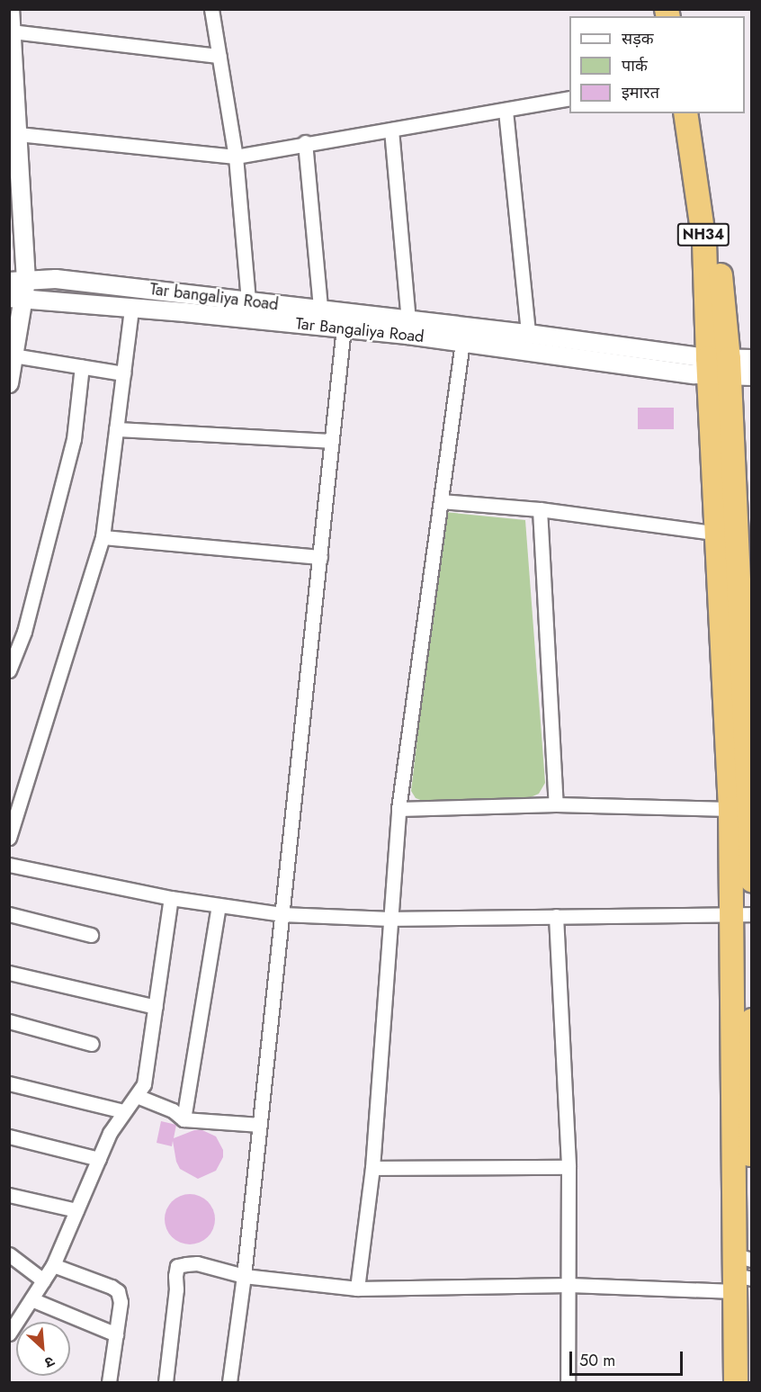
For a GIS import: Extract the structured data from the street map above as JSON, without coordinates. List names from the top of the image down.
{
  "streets": {
    "highway": ["NH34"],
    "street": ["Tar bangaliya Road", "Tar Bangaliya Road"]
  },
  "crossings": [
    ["NH34", "Tar bangaliya Road"],
    ["NH34", "Tar Bangaliya Road"],
    ["Tar bangaliya Road", "Tar Bangaliya Road"]
  ],
  "legend": ["सड़क", "पार्क", "इमारत"],
  "scale_bar": "50 m",
  "north": "bottom right"
}
